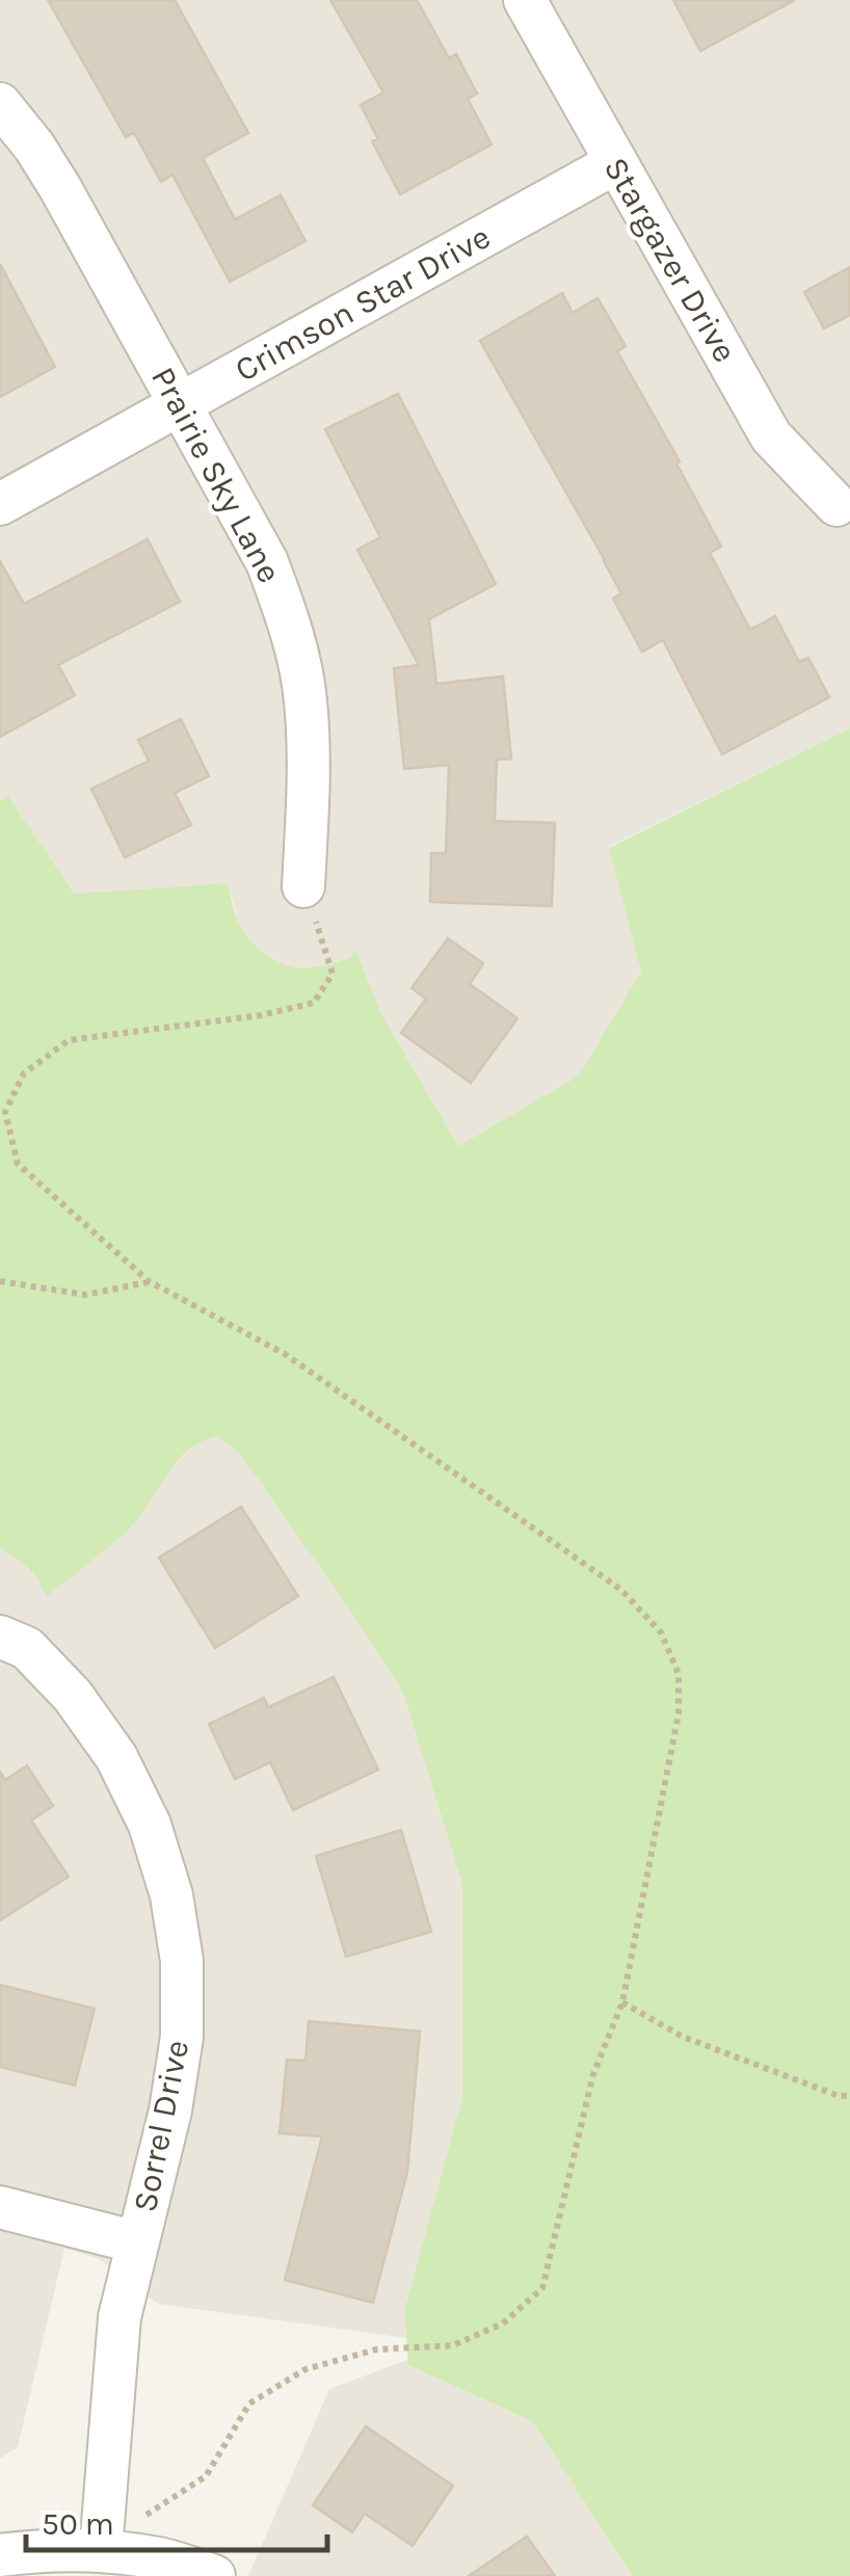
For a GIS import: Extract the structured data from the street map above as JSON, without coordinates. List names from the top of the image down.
{
  "streets": {
    "street": [
      "Stargazer Drive",
      "Crimson Star Drive",
      "Prairie Sky Lane",
      "Sorrel Drive"
    ]
  },
  "crossings": [
    ["Stargazer Drive", "Crimson Star Drive"],
    ["Crimson Star Drive", "Prairie Sky Lane"]
  ],
  "scale_bar": "50 m"
}
